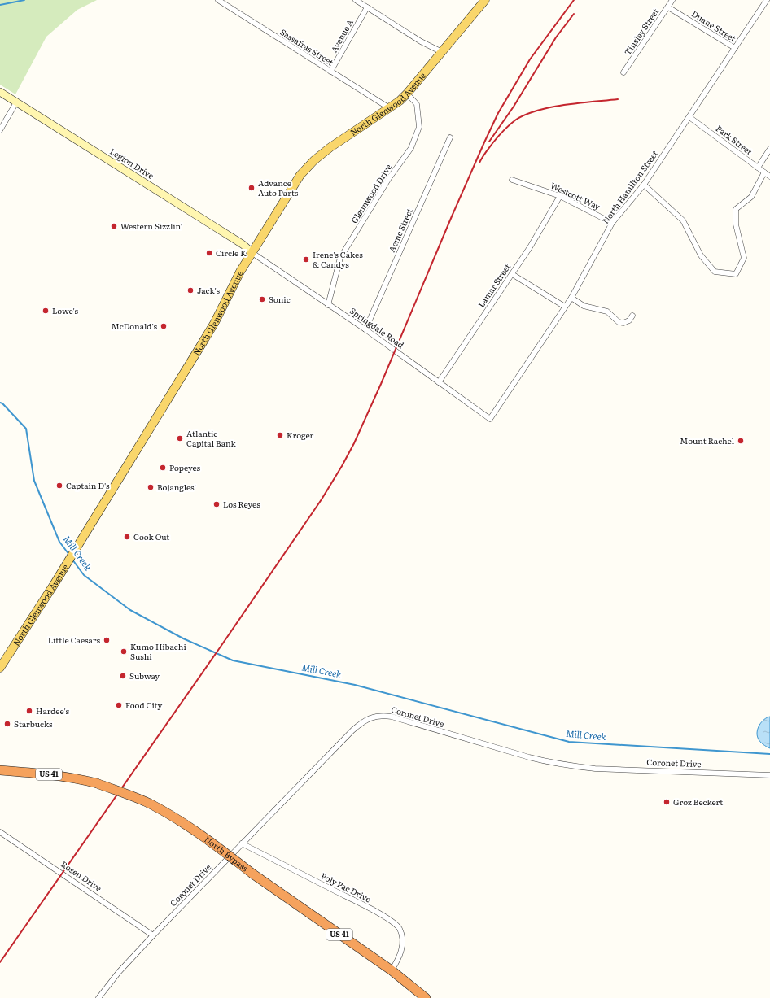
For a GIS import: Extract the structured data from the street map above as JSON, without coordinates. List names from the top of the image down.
{
  "streets": {
    "highway": ["US 41", "North Bypass"],
    "main road": ["North Glenwood Avenue"],
    "street": [
      "Duane Street",
      "Tinsley Street",
      "Avenue A",
      "Sassafras Street",
      "Park Street",
      "Legion Drive",
      "North Hamilton Street",
      "Glennwood Drive",
      "Westcott Way",
      "Acme Street",
      "Lamar Street",
      "Springdale Road",
      "Coronet Drive",
      "Rosen Drive",
      "Poly Pac Drive"
    ]
  },
  "crossings": [
    ["Duane Street", "Tinsley Street"],
    ["Duane Street", "North Hamilton Street"],
    ["Avenue A", "Sassafras Street"],
    ["Sassafras Street", "North Glenwood Avenue"],
    ["North Glenwood Avenue", "Legion Drive"],
    ["North Glenwood Avenue", "Glennwood Drive"],
    ["North Glenwood Avenue", "Springdale Road"],
    ["Park Street", "North Hamilton Street"],
    ["Legion Drive", "Springdale Road"],
    ["North Hamilton Street", "Westcott Way"],
    ["North Hamilton Street", "Springdale Road"],
    ["Glennwood Drive", "Springdale Road"],
    ["Westcott Way", "Lamar Street"],
    ["Acme Street", "Springdale Road"],
    ["Lamar Street", "Springdale Road"],
    ["Coronet Drive", "Rosen Drive"],
    ["Coronet Drive", "Poly Pac Drive"],
    ["North Bypass", "Poly Pac Drive"]
  ],
  "water": ["Mill Creek"],
  "places": [
    "Advance Auto Parts",
    "Western Sizzlin'",
    "Circle K",
    "Irene's Cakes & Candys",
    "Jack's",
    "Sonic",
    "Lowe's",
    "McDonald's",
    "Kroger",
    "Atlantic Capital Bank",
    "Mount Rachel",
    "Popeyes",
    "Captain D's",
    "Bojangles'",
    "Los Reyes",
    "Cook Out",
    "Little Caesars",
    "Kumo Hibachi Sushi",
    "Subway",
    "Food City",
    "Hardee's",
    "Starbucks",
    "Groz Beckert"
  ]
}
